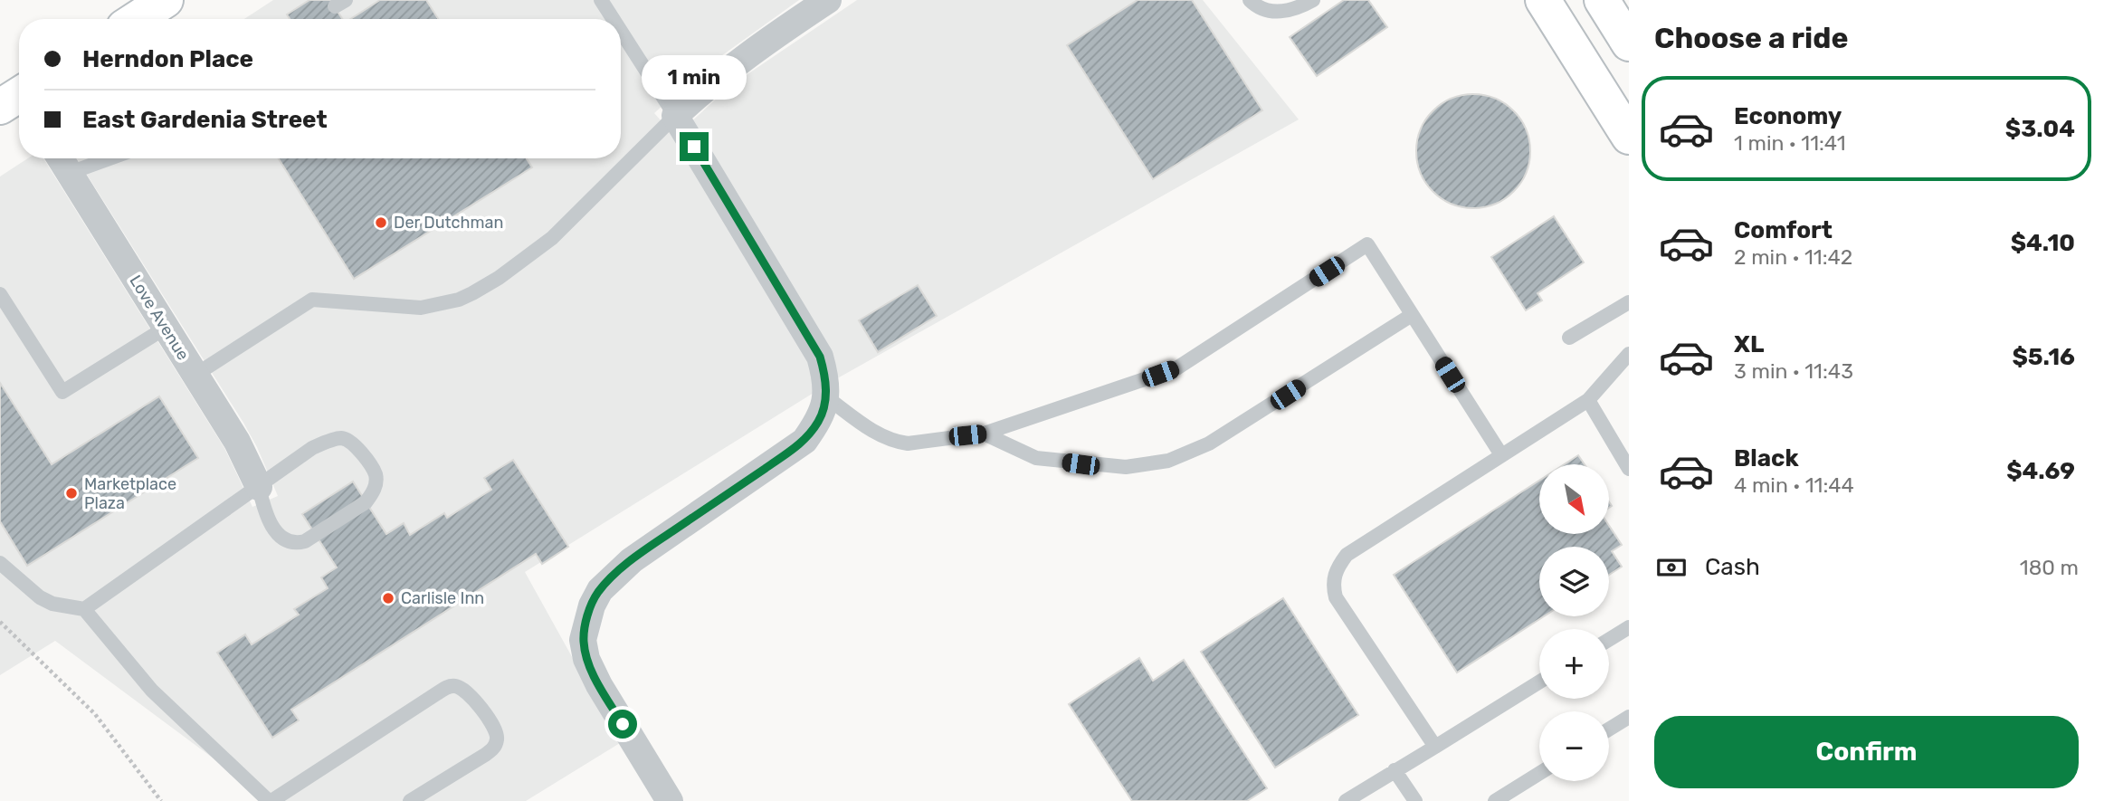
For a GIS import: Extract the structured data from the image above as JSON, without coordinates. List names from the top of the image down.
{
  "streets": {
    "street": ["Love Avenue"]
  },
  "places": ["Der Dutchman", "Marketplace Plaza", "Carlisle Inn"],
  "north": "bottom right",
  "page": {
    "heading": "Choose a ride",
    "banner": ["Herndon Place", "East Gardenia Street"],
    "bubble": "1 min",
    "list": [
      {
        "name": "Economy",
        "note": "1 min · 11:41",
        "value": "$3.04"
      },
      {
        "name": "Comfort",
        "note": "2 min · 11:42",
        "value": "$4.10"
      },
      {
        "name": "XL",
        "note": "3 min · 11:43",
        "value": "$5.16"
      },
      {
        "name": "Black",
        "note": "4 min · 11:44",
        "value": "$4.69"
      }
    ],
    "map_buttons": ["+", "−"],
    "pay": ["Cash", "180 m"],
    "buttons": "Confirm"
  }
}
